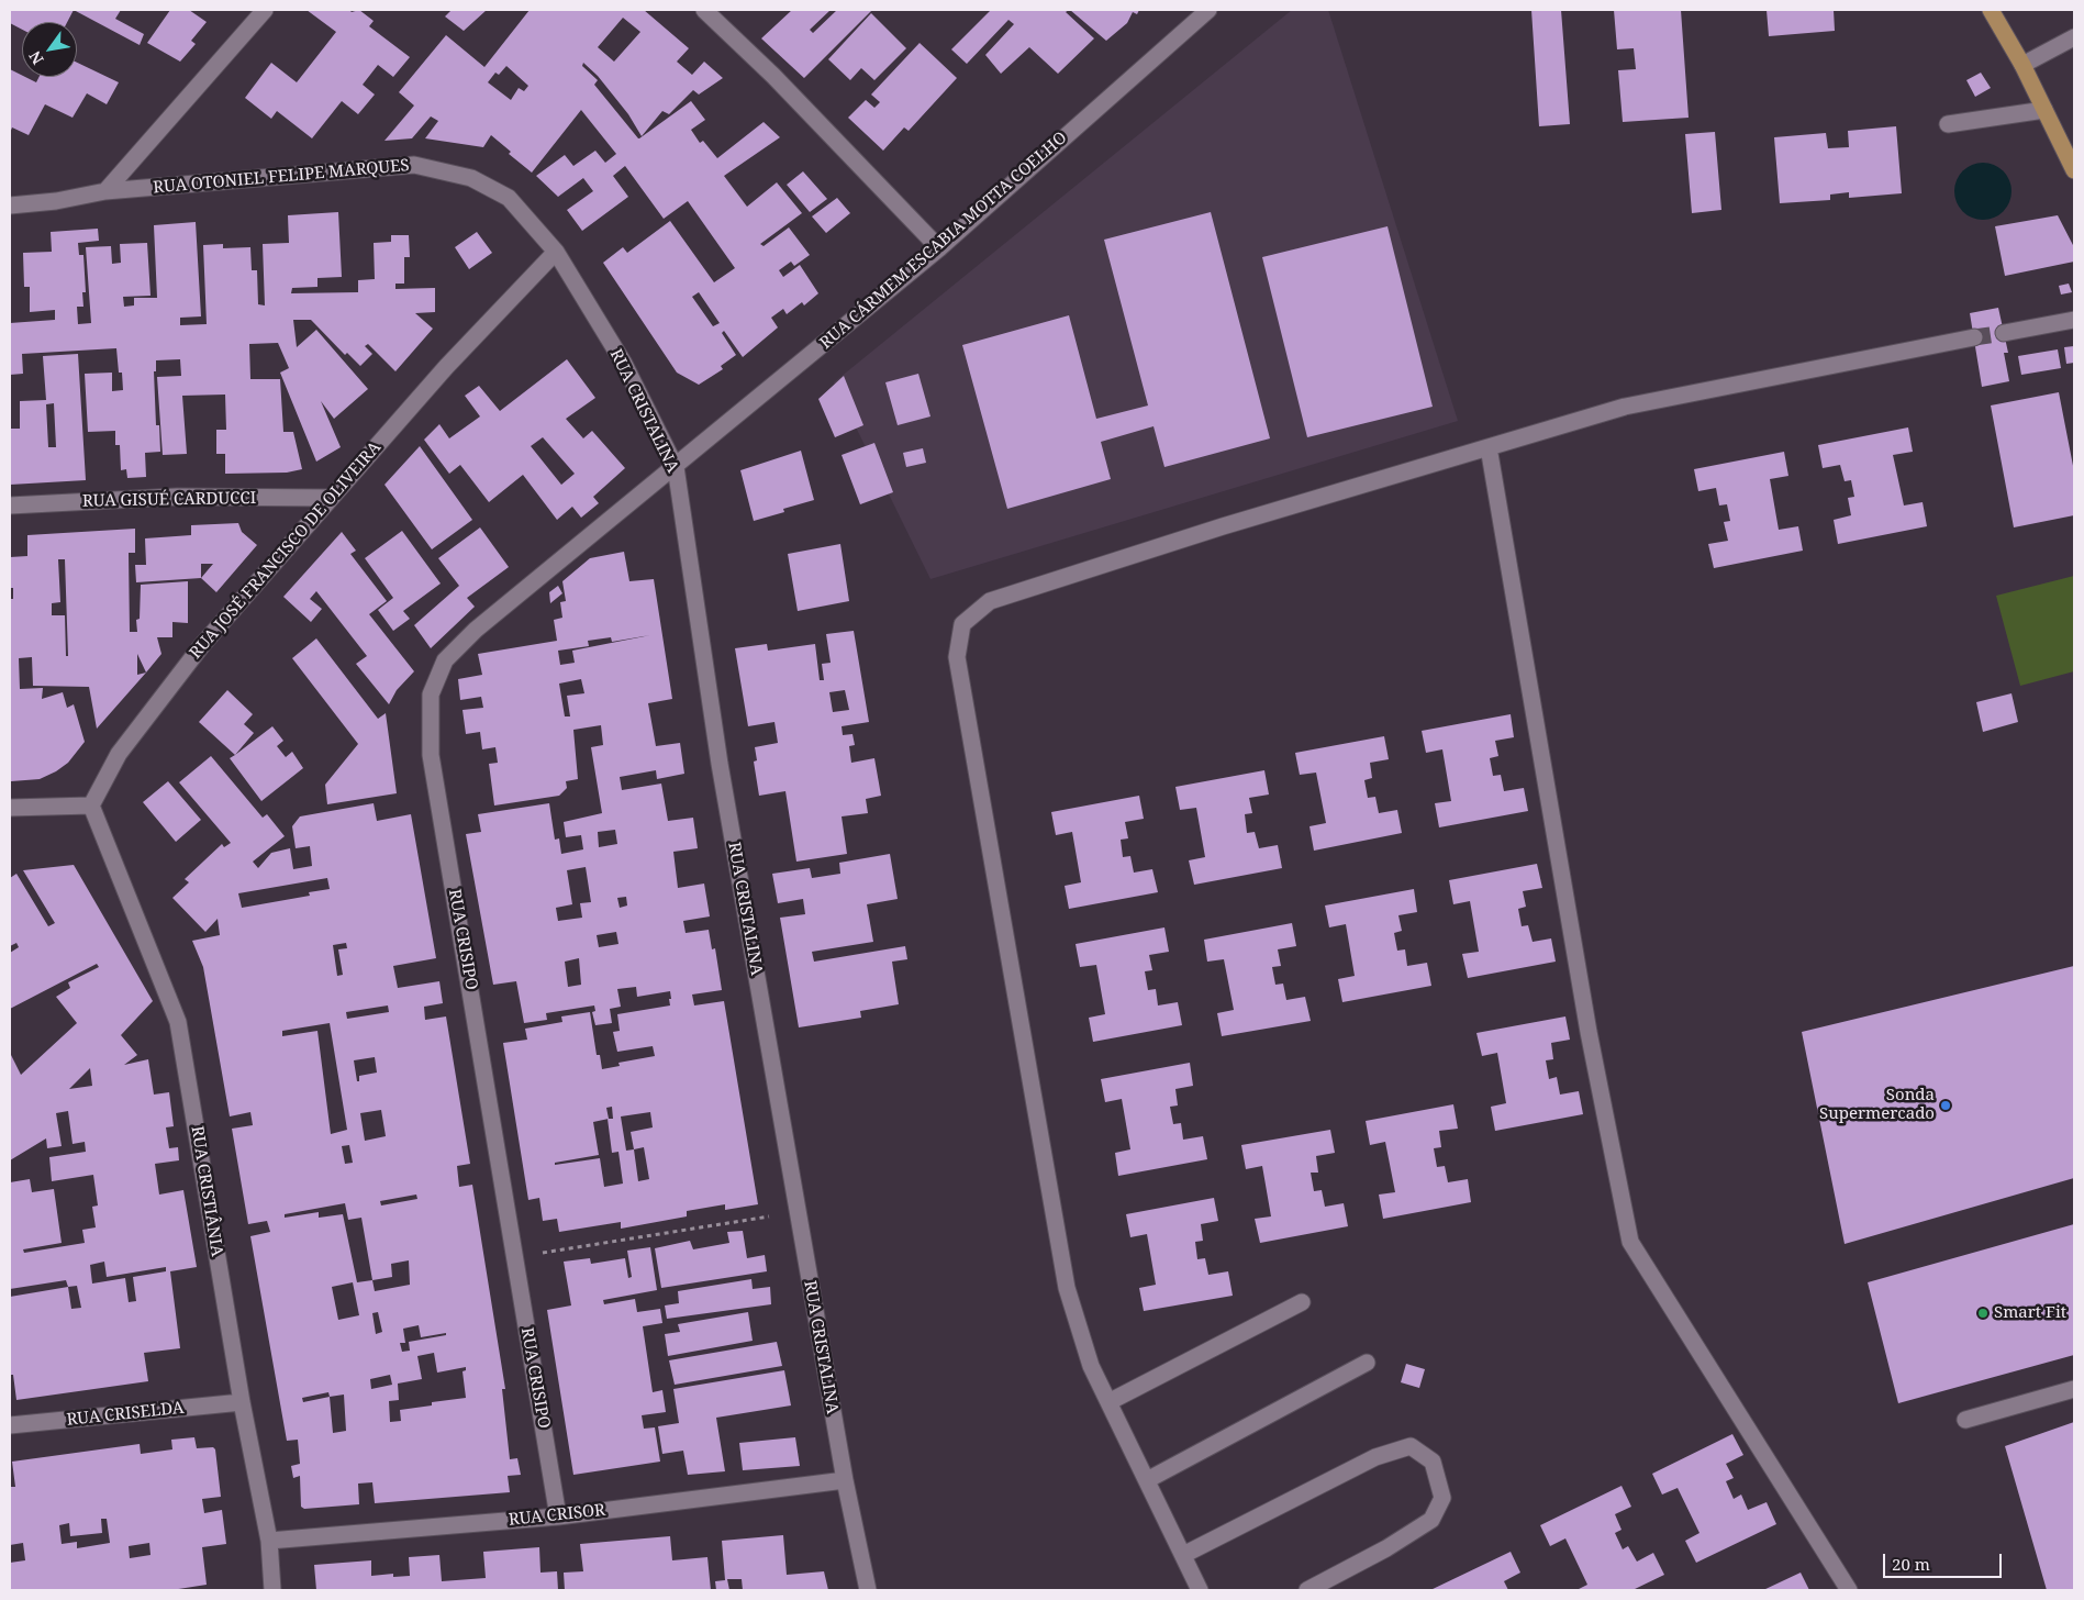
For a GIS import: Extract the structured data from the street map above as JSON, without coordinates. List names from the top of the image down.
{
  "streets": {
    "street": [
      "RUA OTONIEL FELIPE MARQUES",
      "RUA CÁRMEM ESCABIA MOTTA COELHO",
      "RUA CRISTALINA",
      "RUA GISUÉ CARDUCCI",
      "RUA JOSÉ FRANCISCO DE OLIVEIRA",
      "RUA CRISIPO",
      "RUA CRISTIÂNIA",
      "RUA CRISELDA",
      "RUA CRISOR"
    ]
  },
  "crossings": [
    ["RUA OTONIEL FELIPE MARQUES", "RUA CRISTALINA"],
    ["RUA OTONIEL FELIPE MARQUES", "RUA JOSÉ FRANCISCO DE OLIVEIRA"],
    ["RUA CÁRMEM ESCABIA MOTTA COELHO", "RUA CRISTALINA"],
    ["RUA CÁRMEM ESCABIA MOTTA COELHO", "RUA CRISIPO"],
    ["RUA CRISTALINA", "RUA JOSÉ FRANCISCO DE OLIVEIRA"],
    ["RUA CRISTALINA", "RUA CRISIPO"],
    ["RUA CRISTALINA", "RUA CRISOR"],
    ["RUA GISUÉ CARDUCCI", "RUA JOSÉ FRANCISCO DE OLIVEIRA"],
    ["RUA JOSÉ FRANCISCO DE OLIVEIRA", "RUA CRISTIÂNIA"],
    ["RUA CRISIPO", "RUA CRISOR"],
    ["RUA CRISTIÂNIA", "RUA CRISELDA"],
    ["RUA CRISTIÂNIA", "RUA CRISOR"]
  ],
  "places": ["Sonda Supermercado", "Smart Fit"],
  "scale_bar": "20 m",
  "north": "bottom left"
}
